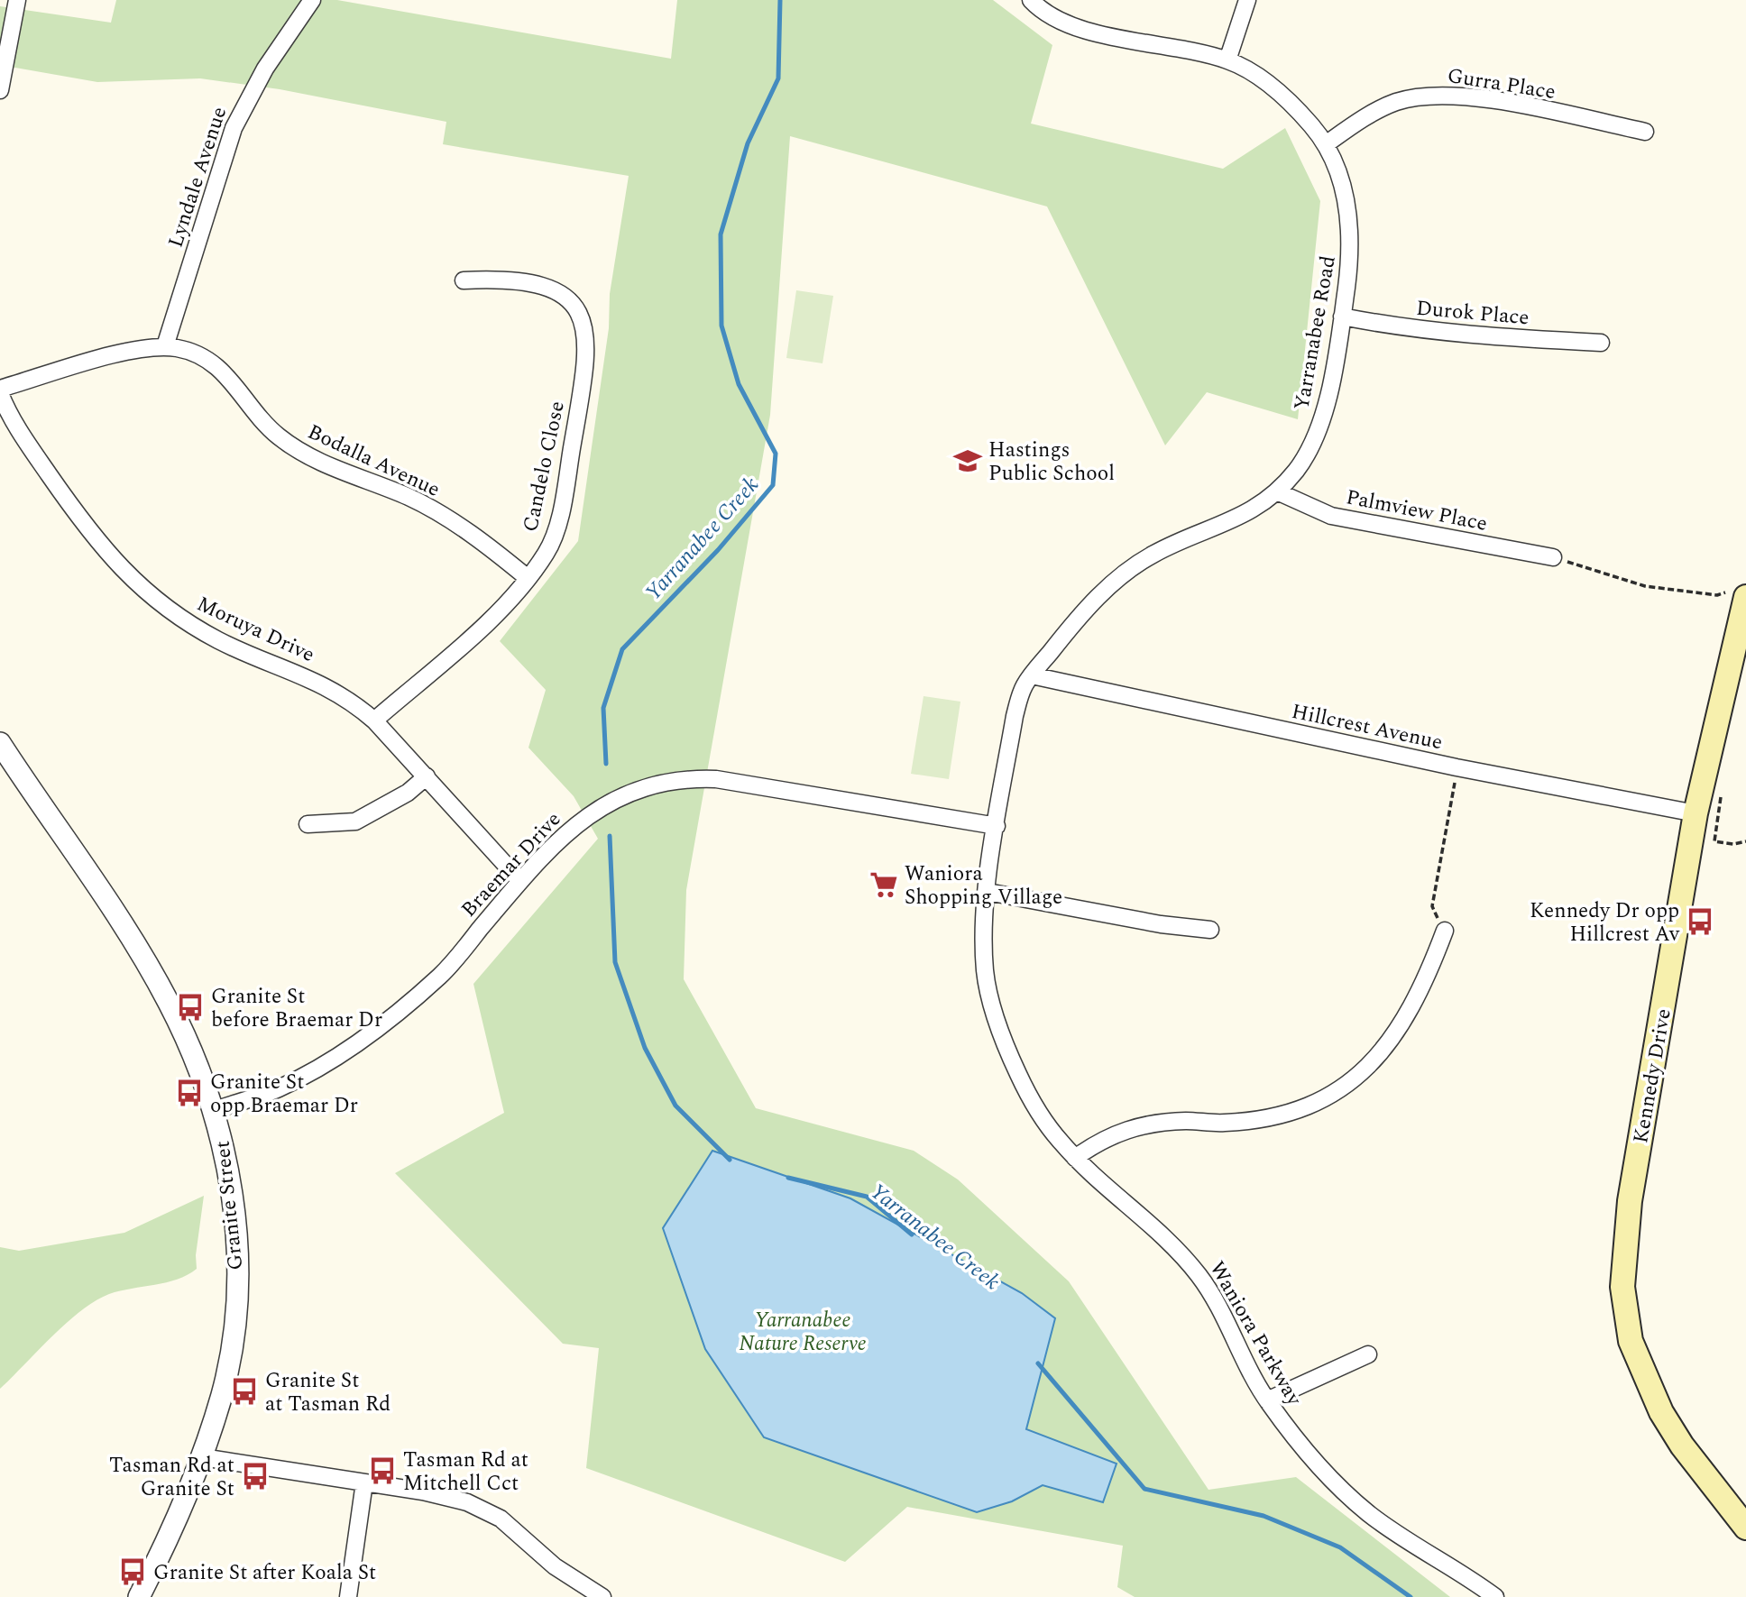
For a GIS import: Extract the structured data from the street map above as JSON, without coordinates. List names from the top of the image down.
{
  "streets": {
    "main road": ["Kennedy Drive"],
    "street": [
      "Gurra Place",
      "Lyndale Avenue",
      "Durok Place",
      "Yarranabee Road",
      "Bodalla Avenue",
      "Candelo Close",
      "Palmview Place",
      "Moruya Drive",
      "Hillcrest Avenue",
      "Braemar Drive",
      "Granite Street",
      "Waniora Parkway"
    ]
  },
  "crossings": [
    ["Gurra Place", "Yarranabee Road"],
    ["Lyndale Avenue", "Bodalla Avenue"],
    ["Durok Place", "Yarranabee Road"],
    ["Yarranabee Road", "Palmview Place"],
    ["Yarranabee Road", "Hillcrest Avenue"],
    ["Yarranabee Road", "Braemar Drive"],
    ["Yarranabee Road", "Waniora Parkway"],
    ["Bodalla Avenue", "Candelo Close"],
    ["Bodalla Avenue", "Moruya Drive"],
    ["Candelo Close", "Moruya Drive"],
    ["Moruya Drive", "Braemar Drive"],
    ["Hillcrest Avenue", "Kennedy Drive"],
    ["Braemar Drive", "Granite Street"]
  ],
  "water": ["Yarranabee Creek"],
  "parks": ["Yarranabee Nature Reserve"],
  "places": {
    "school or university": ["Hastings Public School"],
    "supermarket": ["Waniora Shopping Village"],
    "bus stop": [
      "Kennedy Dr opp Hillcrest Av",
      "Granite St before Braemar Dr",
      "Granite St opp Braemar Dr",
      "Granite St at Tasman Rd",
      "Tasman Rd at Mitchell Cct",
      "Tasman Rd at Granite St",
      "Granite St after Koala St"
    ]
  }
}
